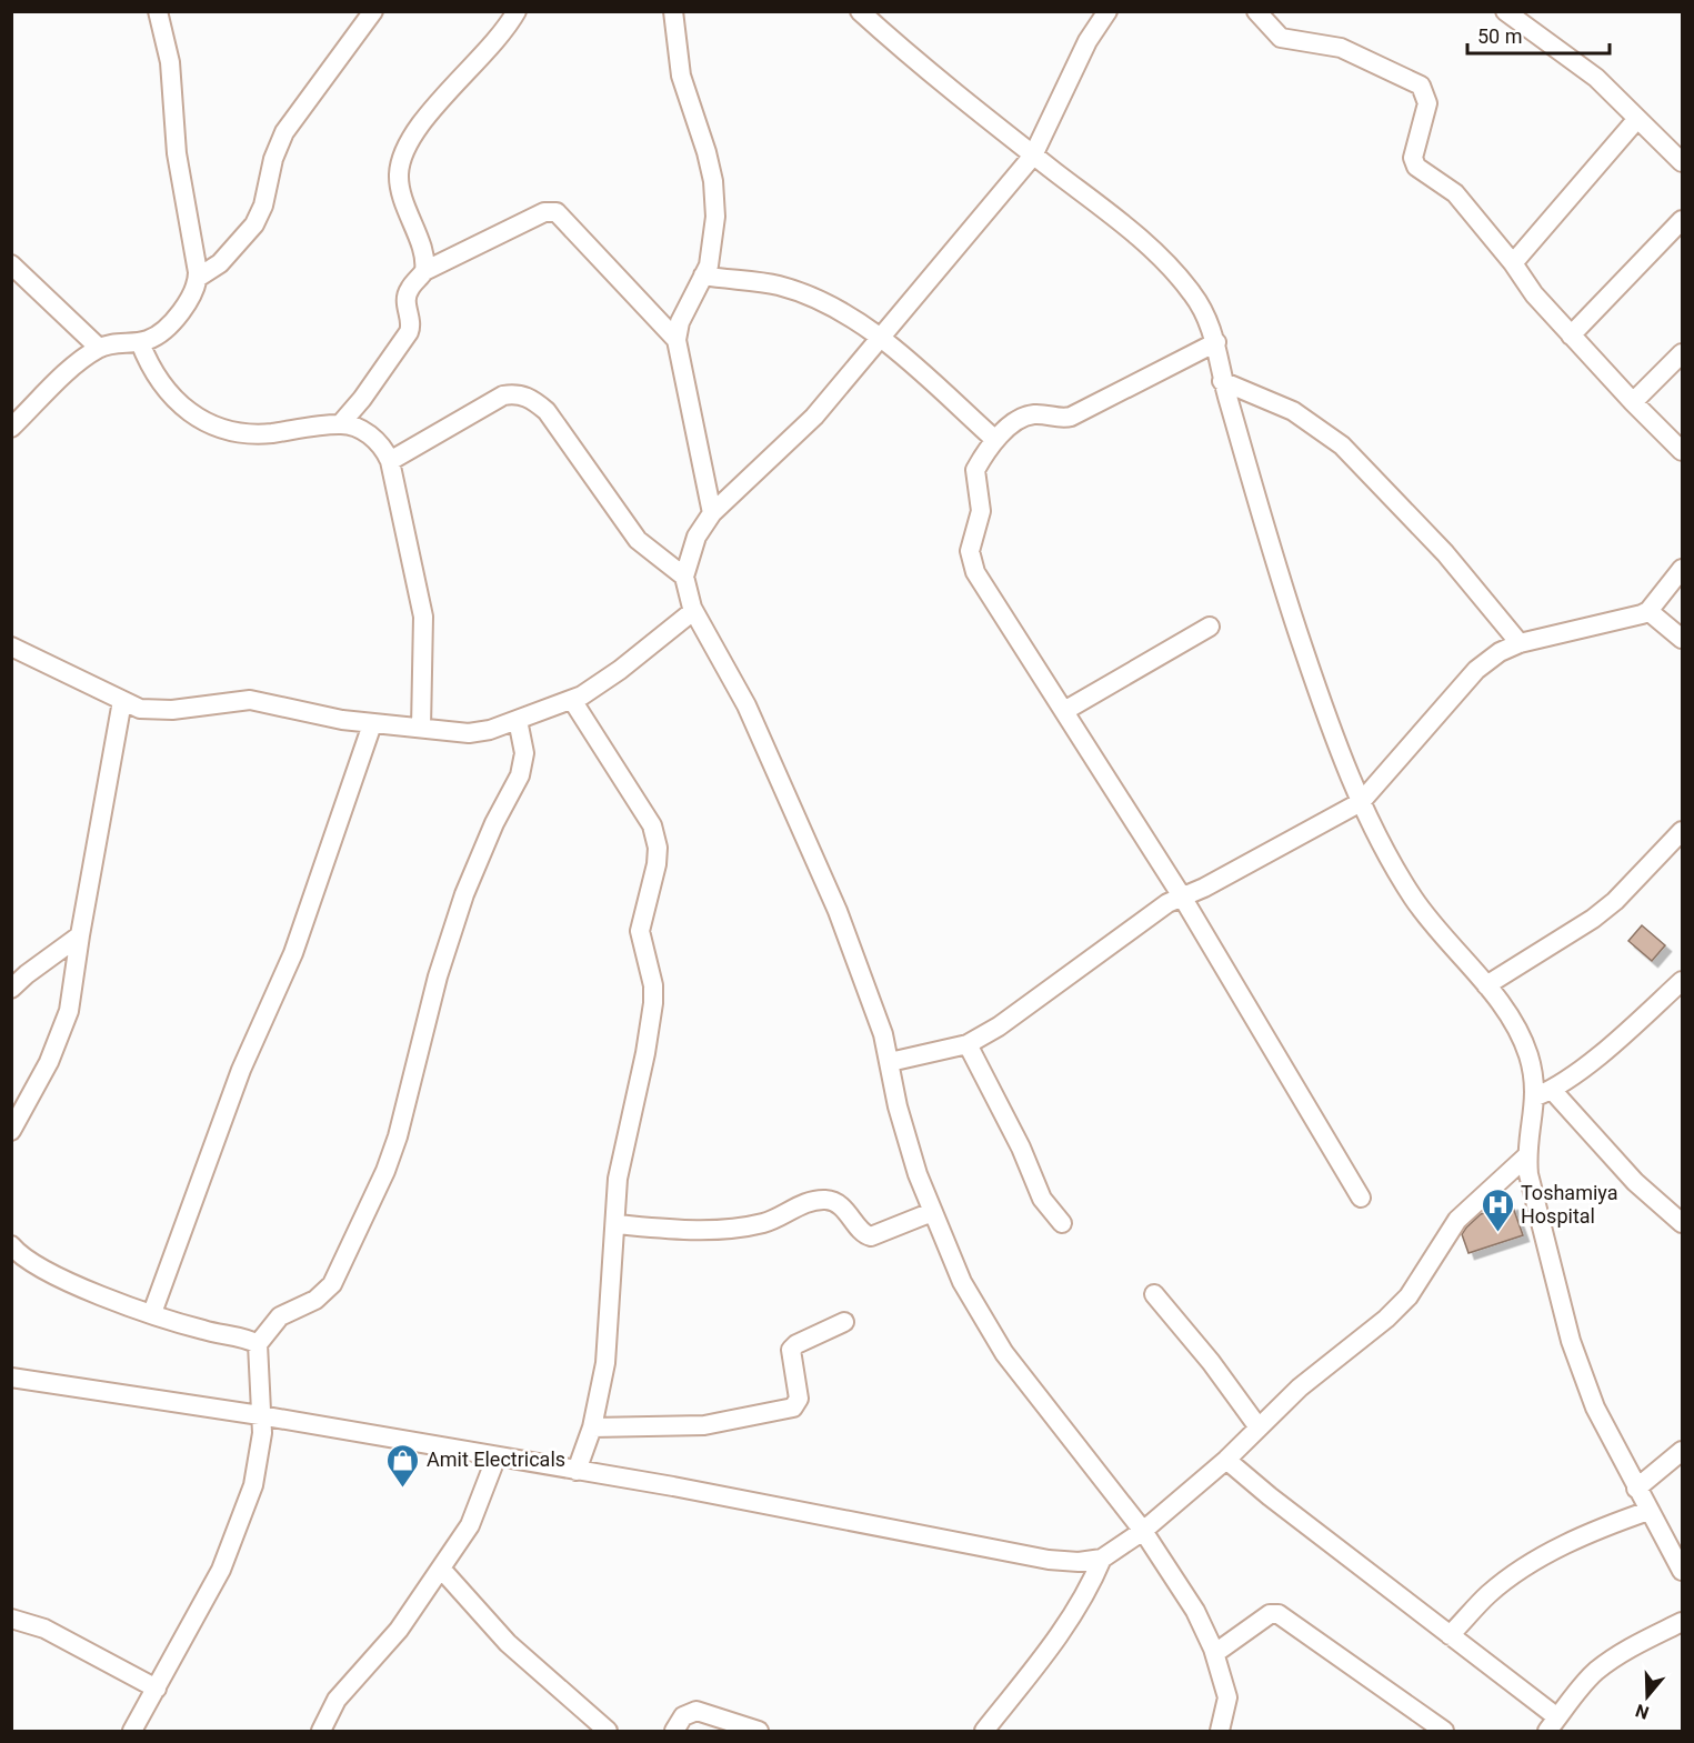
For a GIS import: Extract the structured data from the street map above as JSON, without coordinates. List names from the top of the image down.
{
  "places": {
    "hospital": ["Toshamiya Hospital"],
    "shop": ["Amit Electricals"]
  },
  "scale_bar": "50 m",
  "north": "bottom"
}
